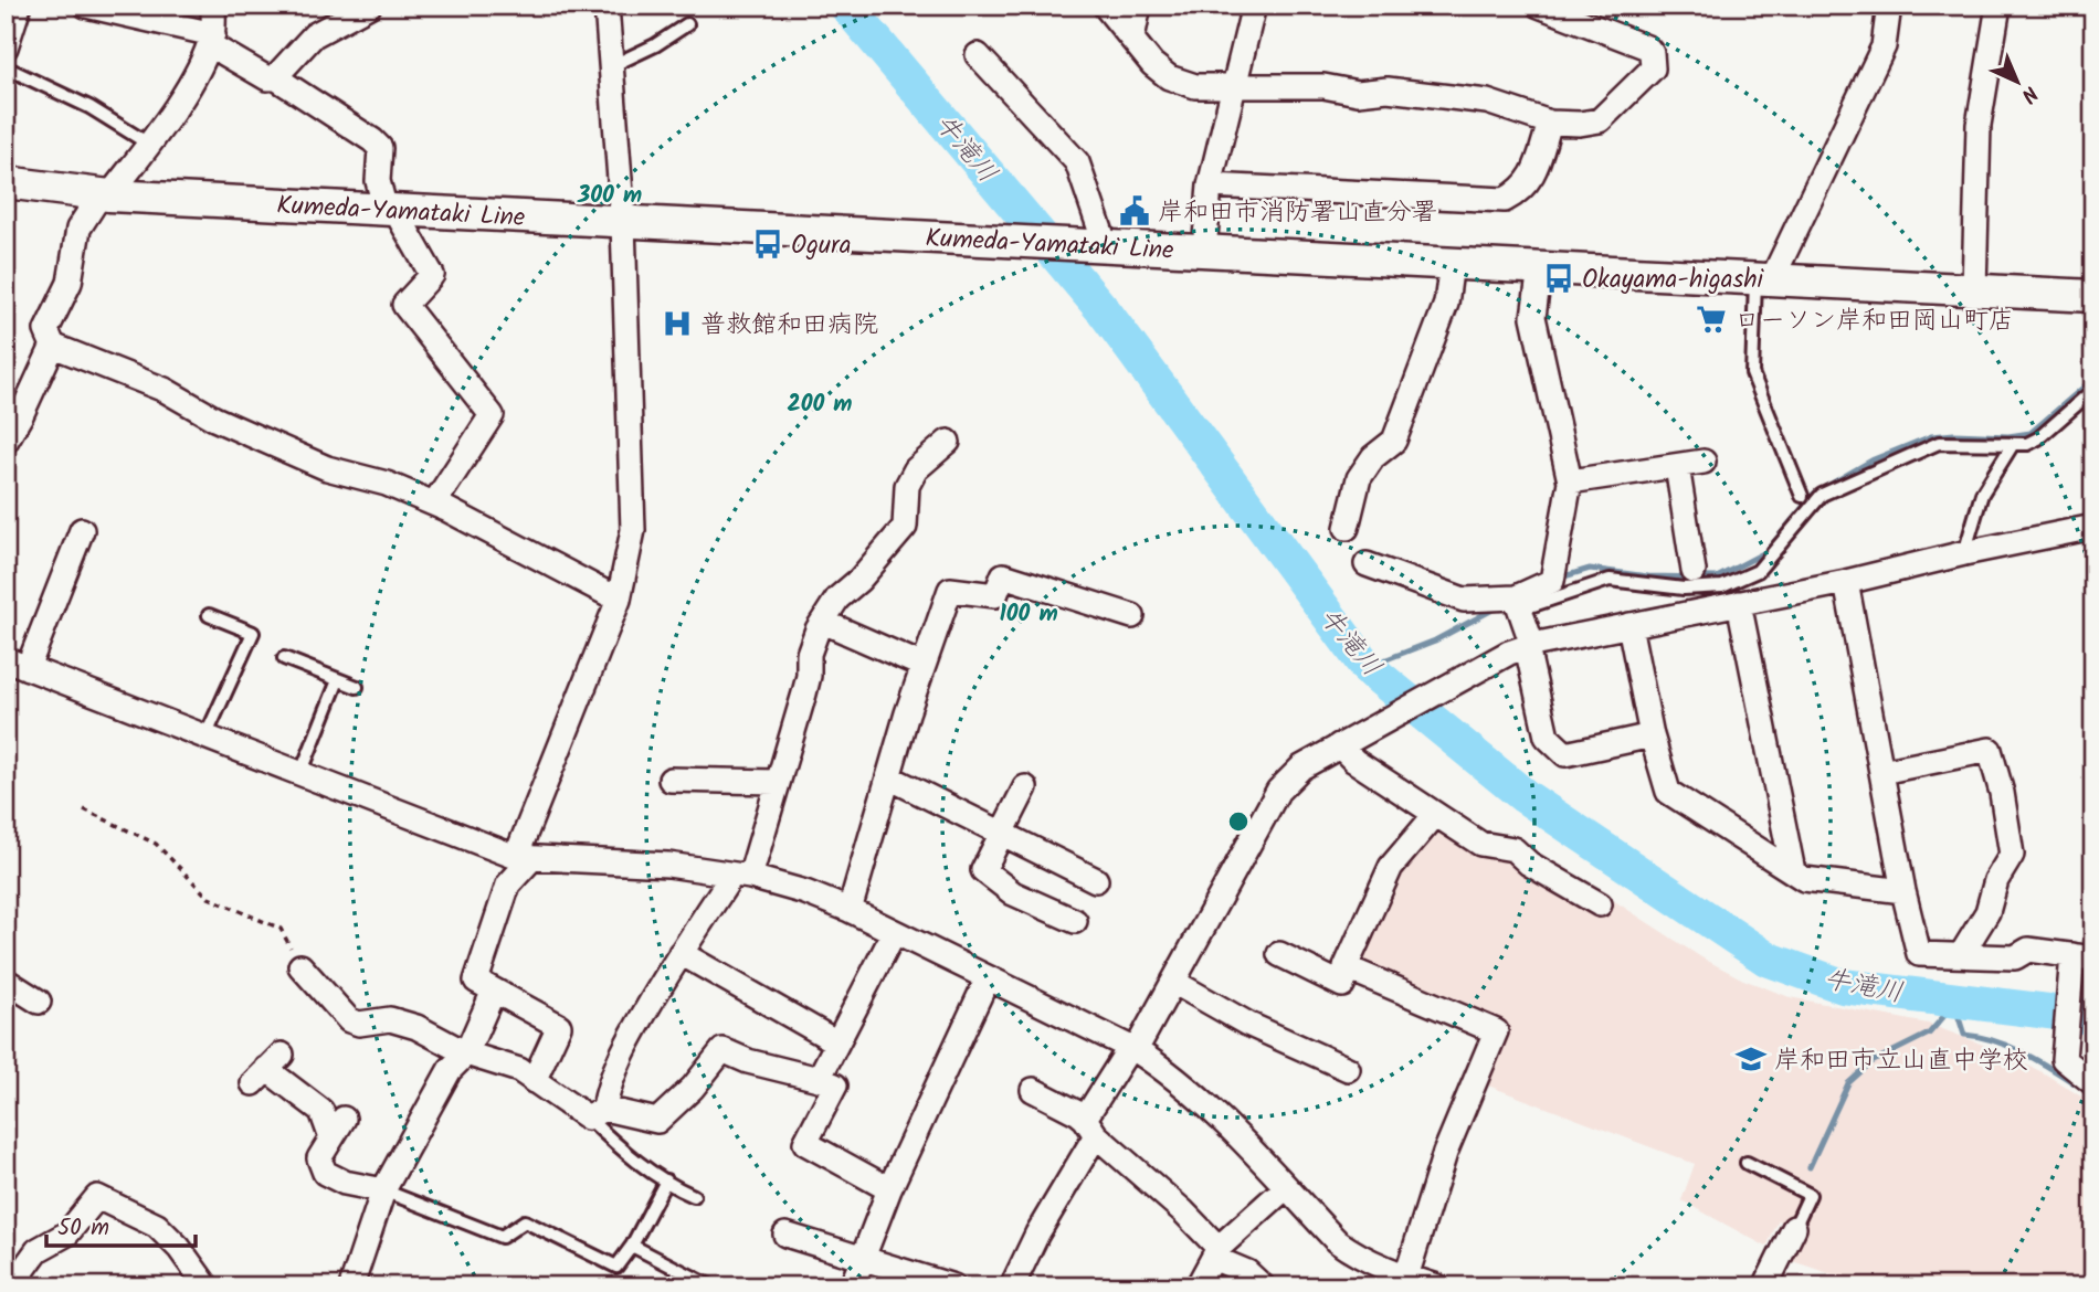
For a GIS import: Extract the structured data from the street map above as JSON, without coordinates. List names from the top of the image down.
{
  "streets": {
    "street": ["Kumeda-Yamataki Line"]
  },
  "water": ["牛滝川"],
  "places": {
    "public building": ["岸和田市消防署山直分署"],
    "bus stop": ["Ogura", "Okayama-higashi"],
    "supermarket": ["ローソン岸和田岡山町店"],
    "hospital": ["普救館和田病院"],
    "school or university": ["岸和田市立山直中学校"]
  },
  "scale_bar": "50 m",
  "north": "bottom right",
  "rings": ["300 m", "200 m", "100 m"]
}
